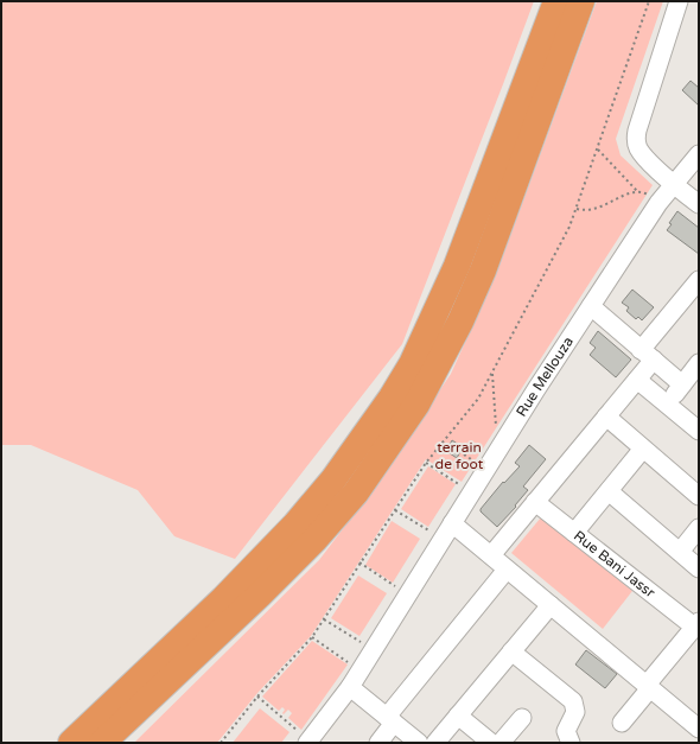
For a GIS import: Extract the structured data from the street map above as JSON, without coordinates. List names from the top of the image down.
{
  "streets": {
    "street": ["Rue Mellouza", "Rue Bani Jassr"]
  },
  "parks": ["terrain de foot"]
}
